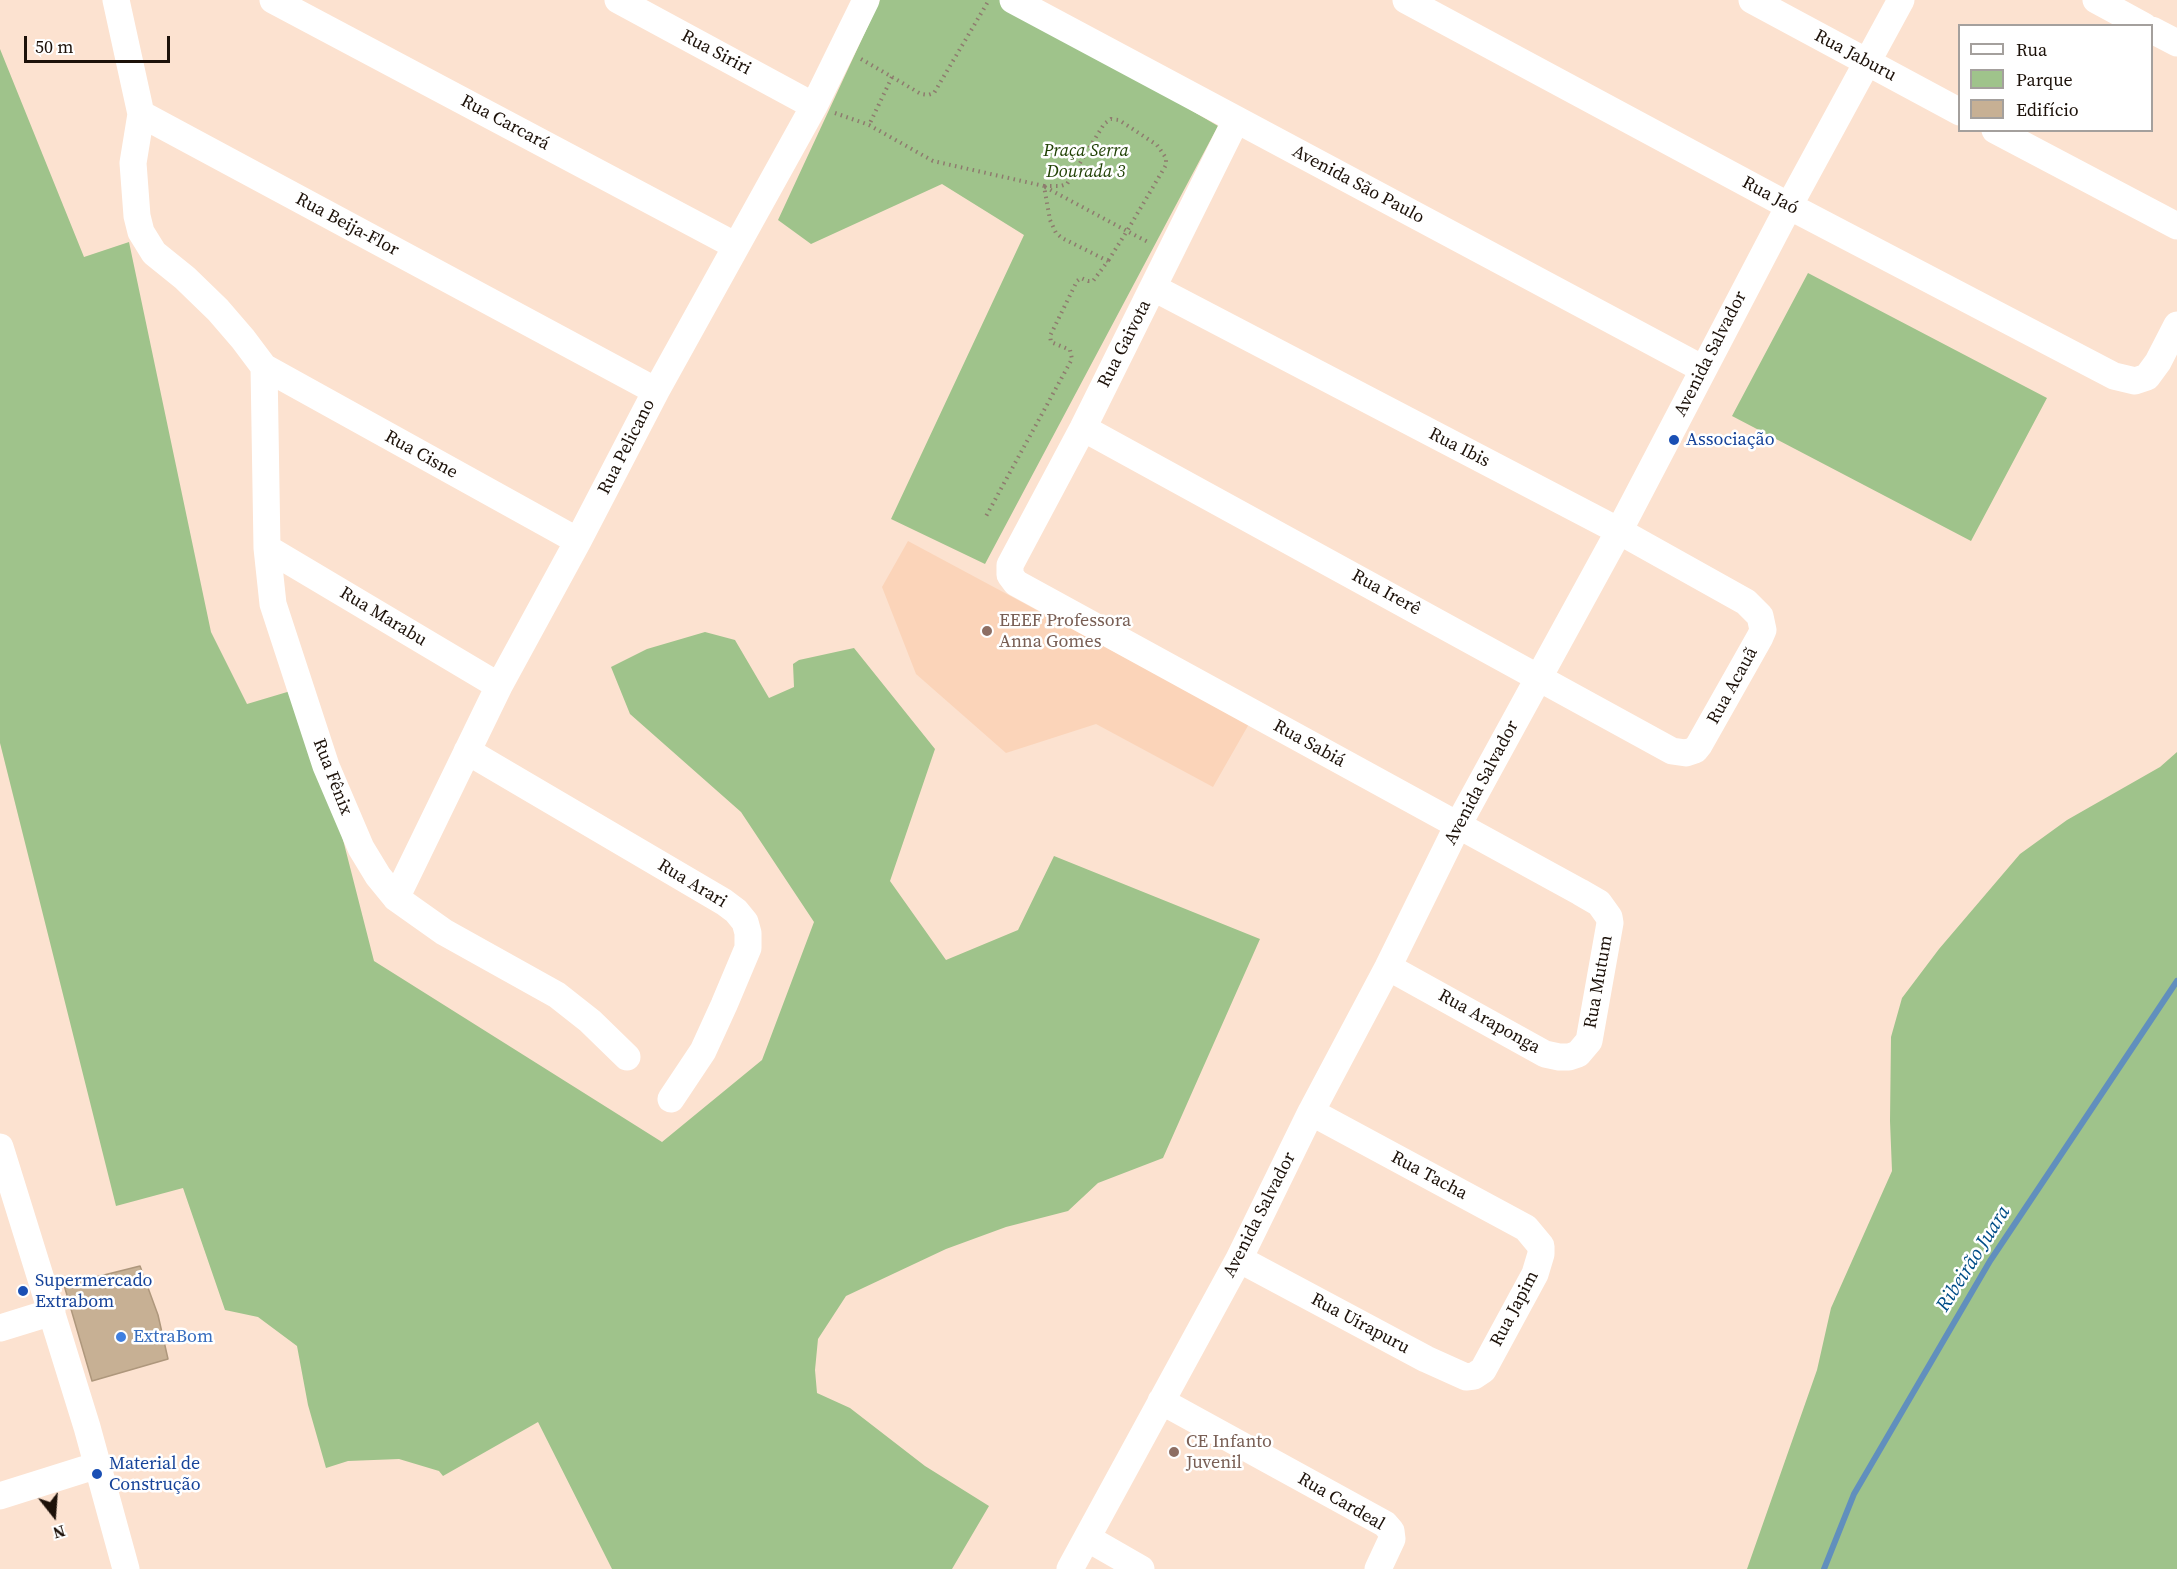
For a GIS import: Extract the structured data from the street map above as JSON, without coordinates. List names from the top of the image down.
{
  "streets": {
    "street": [
      "Rua Siriri",
      "Rua Jaburu",
      "Rua Carcará",
      "Avenida São Paulo",
      "Rua Jaó",
      "Rua Beija-Flor",
      "Rua Gaivota",
      "Avenida Salvador",
      "Rua Pelicano",
      "Rua Ibis",
      "Rua Cisne",
      "Rua Irerê",
      "Rua Marabu",
      "Rua Acauã",
      "Rua Sabiá",
      "Rua Fênix",
      "Rua Arari",
      "Rua Mutum",
      "Rua Araponga",
      "Rua Tacha",
      "Rua Japim",
      "Rua Uirapuru",
      "Rua Cardeal"
    ]
  },
  "crossings": [
    ["Rua Siriri", "Rua Pelicano"],
    ["Rua Jaburu", "Avenida Salvador"],
    ["Rua Carcará", "Rua Pelicano"],
    ["Avenida São Paulo", "Rua Gaivota"],
    ["Avenida São Paulo", "Avenida Salvador"],
    ["Rua Jaó", "Avenida Salvador"],
    ["Rua Beija-Flor", "Rua Pelicano"],
    ["Rua Gaivota", "Rua Ibis"],
    ["Rua Gaivota", "Rua Irerê"],
    ["Rua Gaivota", "Rua Sabiá"],
    ["Avenida Salvador", "Rua Ibis"],
    ["Avenida Salvador", "Rua Irerê"],
    ["Avenida Salvador", "Rua Sabiá"],
    ["Avenida Salvador", "Rua Araponga"],
    ["Avenida Salvador", "Rua Tacha"],
    ["Avenida Salvador", "Rua Uirapuru"],
    ["Avenida Salvador", "Rua Cardeal"],
    ["Rua Pelicano", "Rua Cisne"],
    ["Rua Pelicano", "Rua Marabu"],
    ["Rua Pelicano", "Rua Fênix"],
    ["Rua Pelicano", "Rua Arari"],
    ["Rua Ibis", "Rua Acauã"],
    ["Rua Cisne", "Rua Fênix"],
    ["Rua Irerê", "Rua Acauã"],
    ["Rua Marabu", "Rua Fênix"],
    ["Rua Sabiá", "Rua Mutum"],
    ["Rua Mutum", "Rua Araponga"],
    ["Rua Tacha", "Rua Japim"],
    ["Rua Japim", "Rua Uirapuru"]
  ],
  "water": ["Ribeirão Juara"],
  "parks": ["Praça Serra Dourada 3"],
  "places": [
    "Associação",
    "EEEF Professora Anna Gomes",
    "Supermercado Extrabom",
    "ExtraBom",
    "CE Infanto Juvenil",
    "Material de Construção"
  ],
  "legend": ["Rua", "Parque", "Edifício"],
  "scale_bar": "50 m",
  "north": "bottom"
}
